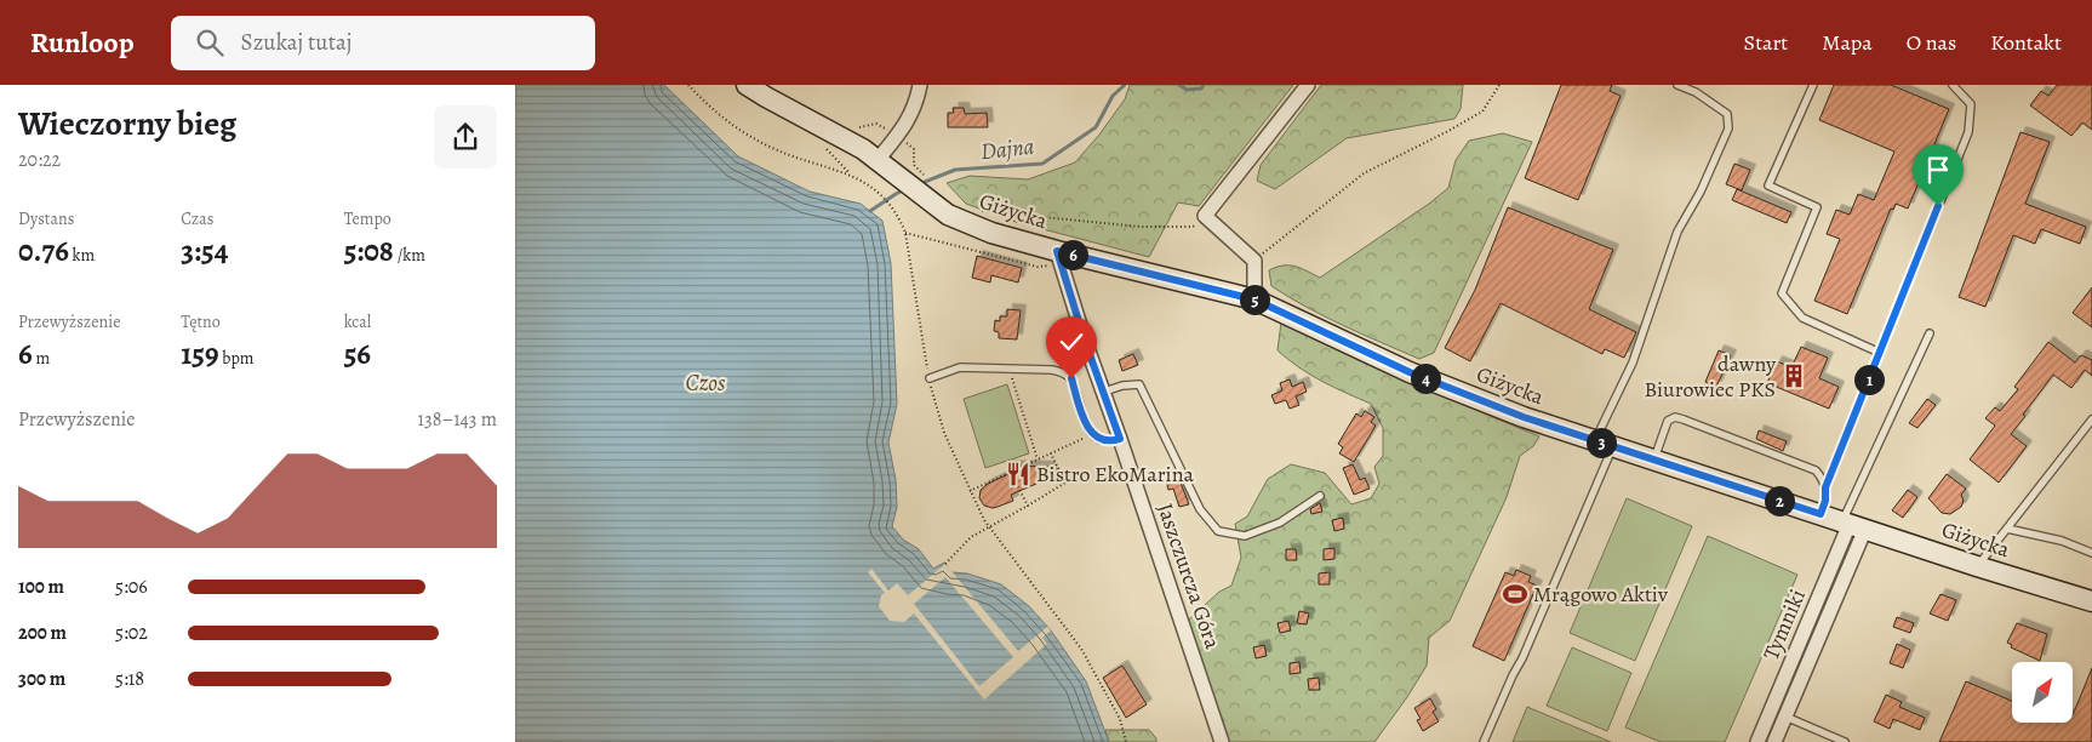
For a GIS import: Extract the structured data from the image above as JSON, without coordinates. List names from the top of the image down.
{
  "streets": {
    "street": ["Giżycka", "Jaszczurcza Góra", "Tymniki"]
  },
  "crossings": [
    ["Giżycka", "Jaszczurcza Góra"],
    ["Giżycka", "Tymniki"]
  ],
  "water": ["Dajna", "Czos"],
  "places": {
    "building": ["dawny Biurowiec PKS"],
    "restaurant": ["Bistro EkoMarina"],
    "sports": ["Mrągowo Aktiv"]
  },
  "north": "top right",
  "page": {
    "header": "Runloop",
    "search": "Szukaj tutaj",
    "nav": [
      "Start",
      "Mapa",
      "O nas",
      "Kontakt"
    ],
    "heading": ["Wieczorny bieg", "20:22"],
    "stats": [
      ["Dystans", "0.76 km"],
      ["Czas", "3:54"],
      ["Tempo", "5:08 /km"],
      ["Przewyższenie", "6 m"],
      ["Tętno", "159 bpm"],
      ["kcal", "56"]
    ],
    "pins": [
      "6",
      "5",
      "4",
      "1",
      "3",
      "2"
    ],
    "chart": ["Przewyższenie", "138–143 m"],
    "list": [
      {
        "name": "100 m",
        "note": "5:06"
      },
      {
        "name": "200 m",
        "note": "5:02"
      },
      {
        "name": "300 m",
        "note": "5:18"
      }
    ]
  }
}
